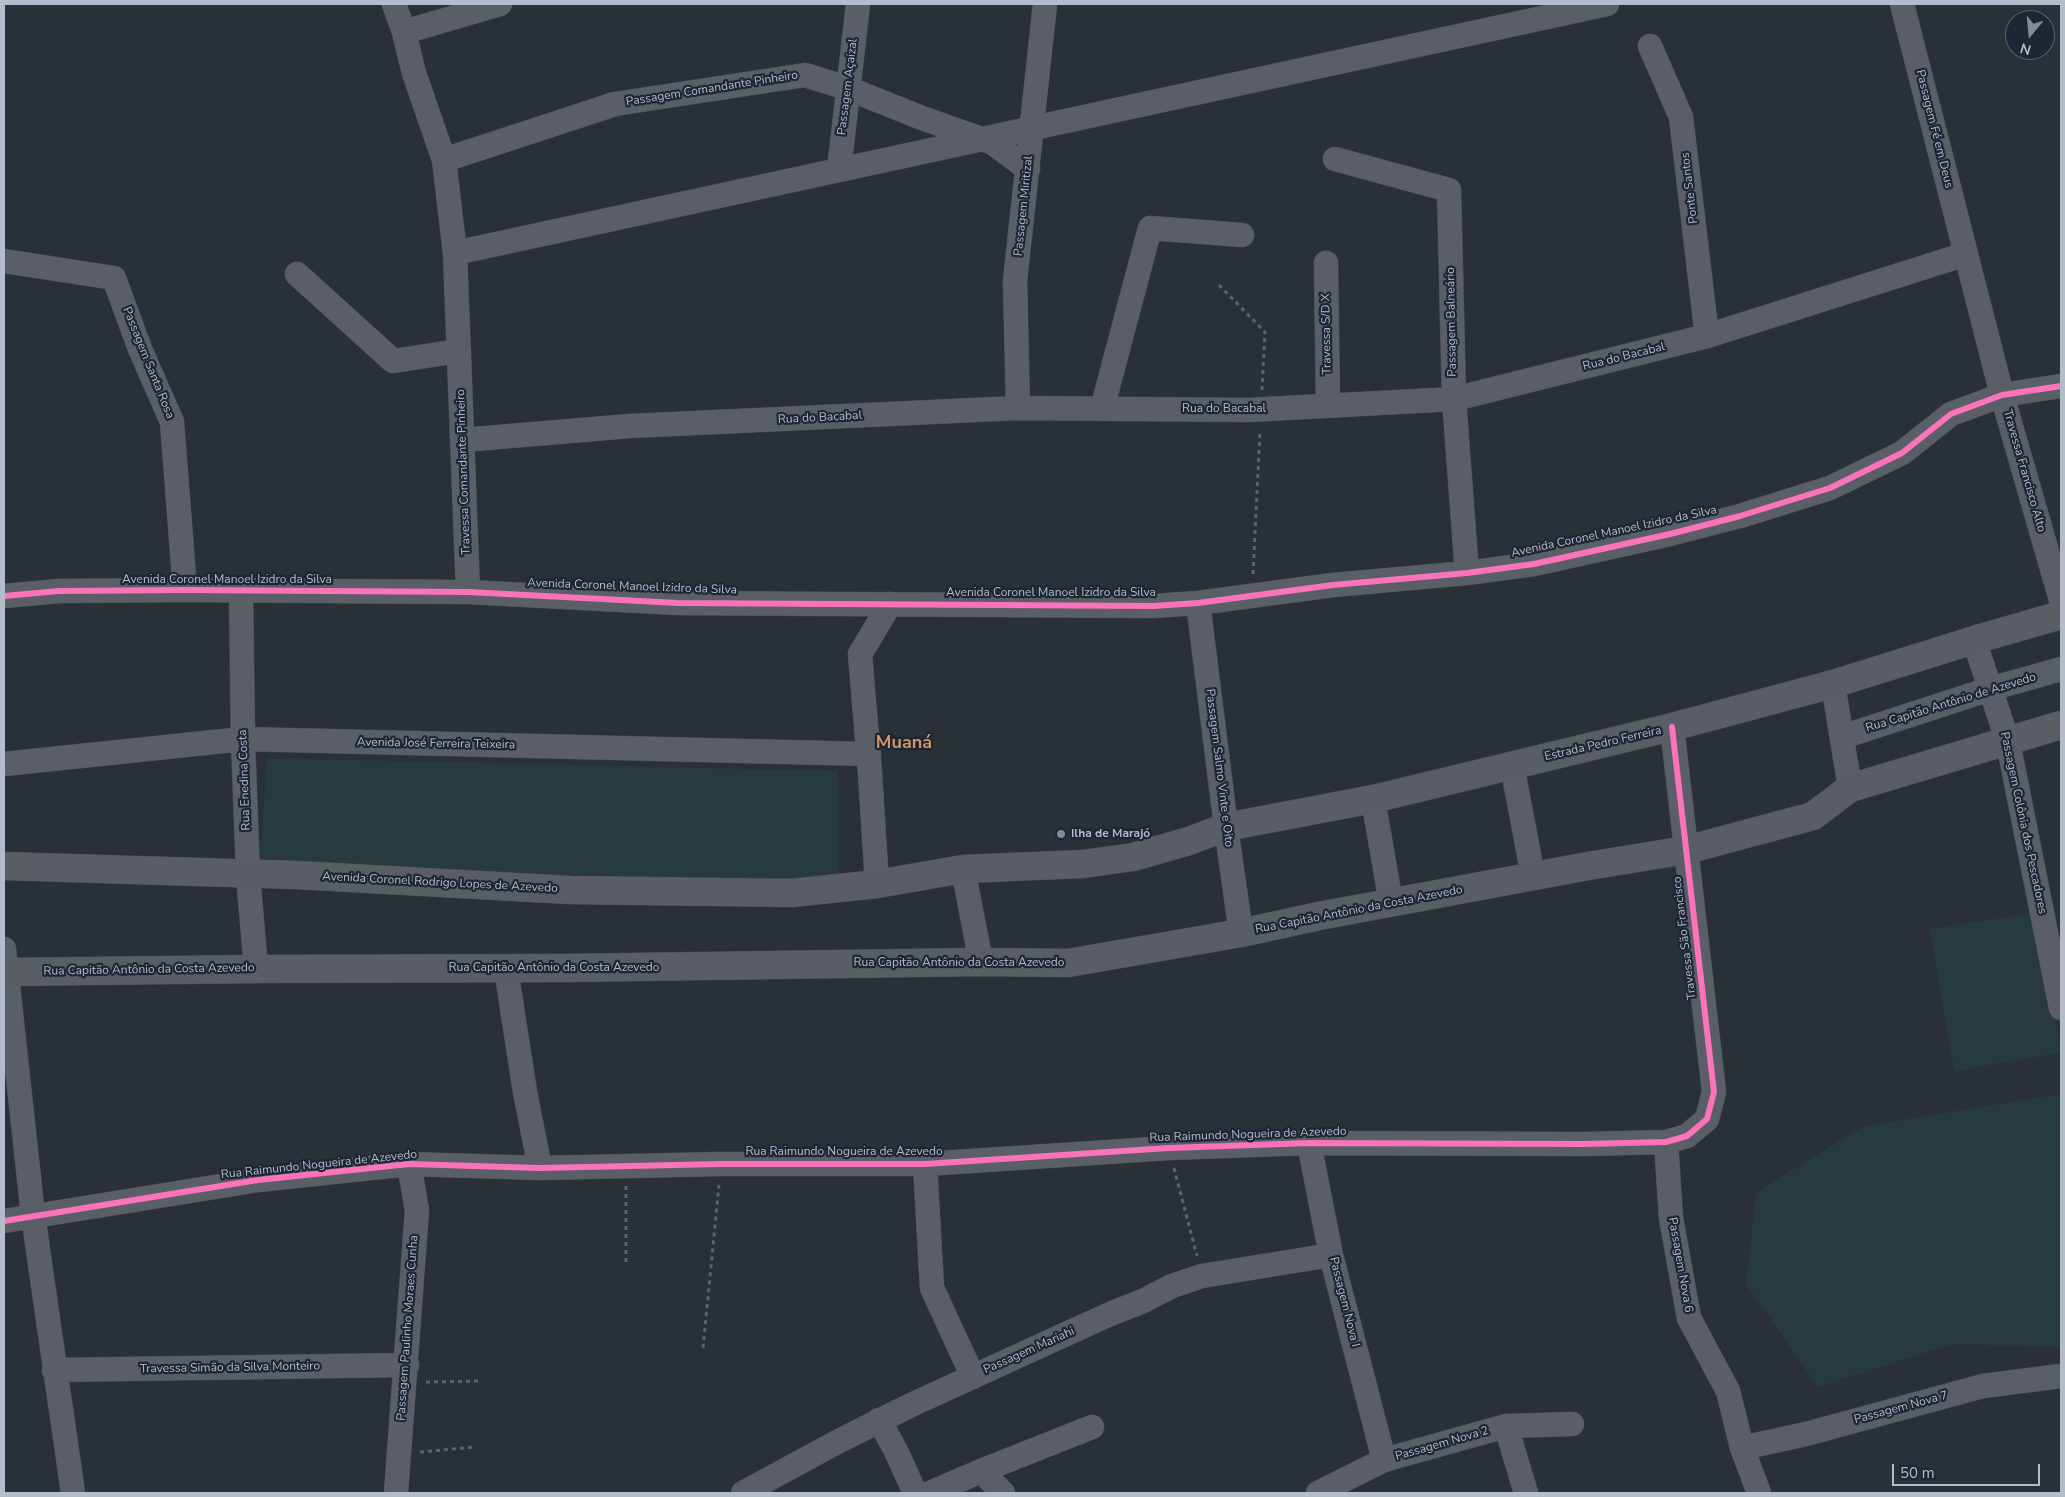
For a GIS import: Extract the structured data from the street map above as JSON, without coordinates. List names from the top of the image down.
{
  "streets": {
    "main road": ["Estrada Pedro Ferreira", "Avenida Coronel Rodrigo Lopes de Azevedo", "Rua Capitão Antônio da Costa Azevedo"],
    "street": [
      "Passagem Açaizal",
      "Passagem Comandante Pinheiro",
      "Passagem Fé em Deus",
      "Ponte Santos",
      "Passagem Miritizal",
      "Passagem Balneário",
      "Travessa S/D X",
      "Rua do Bacabal",
      "Passagem Santa Rosa",
      "Travessa Francisco Alto",
      "Travessa Comandante Pinheiro",
      "Avenida Coronel Manoel Izidro da Silva",
      "Rua Capitão Antônio de Azevedo",
      "Avenida José Ferreira Teixeira",
      "Passagem Salmo Vinte e Oito",
      "Rua Enedina Costa",
      "Passagem Colônia dos Pescadores",
      "Travessa São Francisco",
      "Rua Raimundo Nogueira de Azevedo",
      "Passagem Nova 6",
      "Passagem Nova I",
      "Passagem Paulinho Moraes Cunha",
      "Passagem Mariahi",
      "Travessa Simão da Silva Monteiro",
      "Passagem Nova 7",
      "Passagem Nova 2"
    ]
  },
  "crossings": [
    ["Passagem Açaizal", "Passagem Comandante Pinheiro"],
    ["Passagem Comandante Pinheiro", "Passagem Miritizal"],
    ["Passagem Comandante Pinheiro", "Travessa Comandante Pinheiro"],
    ["Passagem Fé em Deus", "Rua do Bacabal"],
    ["Passagem Fé em Deus", "Travessa Francisco Alto"],
    ["Ponte Santos", "Rua do Bacabal"],
    ["Passagem Miritizal", "Rua do Bacabal"],
    ["Passagem Balneário", "Rua do Bacabal"],
    ["Passagem Balneário", "Avenida Coronel Manoel Izidro da Silva"],
    ["Travessa S/D X", "Rua do Bacabal"],
    ["Rua do Bacabal", "Travessa Francisco Alto"],
    ["Rua do Bacabal", "Travessa Comandante Pinheiro"],
    ["Passagem Santa Rosa", "Avenida Coronel Manoel Izidro da Silva"],
    ["Travessa Francisco Alto", "Avenida Coronel Manoel Izidro da Silva"],
    ["Travessa Comandante Pinheiro", "Avenida Coronel Manoel Izidro da Silva"],
    ["Avenida Coronel Manoel Izidro da Silva", "Passagem Salmo Vinte e Oito"],
    ["Avenida Coronel Manoel Izidro da Silva", "Rua Enedina Costa"],
    ["Rua Capitão Antônio de Azevedo", "Passagem Colônia dos Pescadores"],
    ["Avenida José Ferreira Teixeira", "Rua Enedina Costa"],
    ["Estrada Pedro Ferreira", "Passagem Salmo Vinte e Oito"],
    ["Estrada Pedro Ferreira", "Passagem Colônia dos Pescadores"],
    ["Estrada Pedro Ferreira", "Avenida Coronel Rodrigo Lopes de Azevedo"],
    ["Estrada Pedro Ferreira", "Travessa São Francisco"],
    ["Passagem Salmo Vinte e Oito", "Rua Capitão Antônio da Costa Azevedo"],
    ["Rua Enedina Costa", "Avenida Coronel Rodrigo Lopes de Azevedo"],
    ["Rua Enedina Costa", "Rua Capitão Antônio da Costa Azevedo"],
    ["Passagem Colônia dos Pescadores", "Rua Capitão Antônio da Costa Azevedo"],
    ["Rua Capitão Antônio da Costa Azevedo", "Travessa São Francisco"],
    ["Travessa São Francisco", "Rua Raimundo Nogueira de Azevedo"],
    ["Travessa São Francisco", "Passagem Nova 6"],
    ["Rua Raimundo Nogueira de Azevedo", "Passagem Nova 6"],
    ["Rua Raimundo Nogueira de Azevedo", "Passagem Nova I"],
    ["Rua Raimundo Nogueira de Azevedo", "Passagem Paulinho Moraes Cunha"],
    ["Passagem Nova 6", "Passagem Nova 7"],
    ["Passagem Nova I", "Passagem Mariahi"],
    ["Passagem Nova I", "Passagem Nova 2"],
    ["Passagem Paulinho Moraes Cunha", "Travessa Simão da Silva Monteiro"]
  ],
  "districts": ["Muaná"],
  "places": ["Ilha de Marajó"],
  "scale_bar": "50 m",
  "north": "bottom"
}
